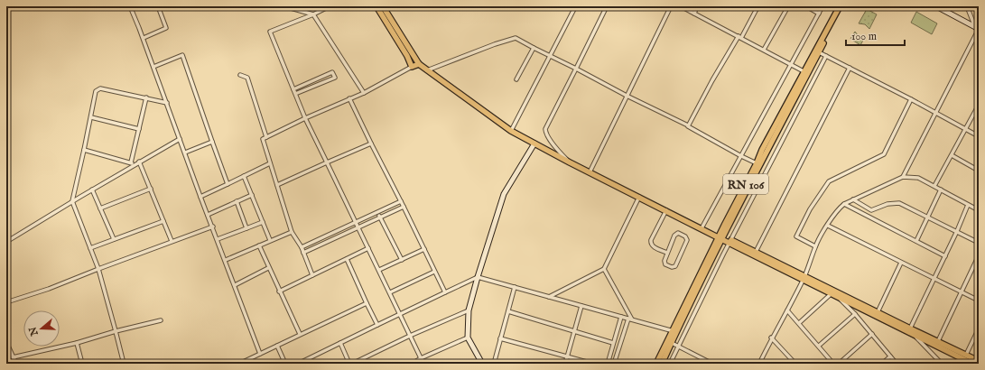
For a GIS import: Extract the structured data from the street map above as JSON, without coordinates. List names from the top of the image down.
{
  "streets": {
    "main road": ["RN 106"]
  },
  "scale_bar": "100 m",
  "north": "left"
}
